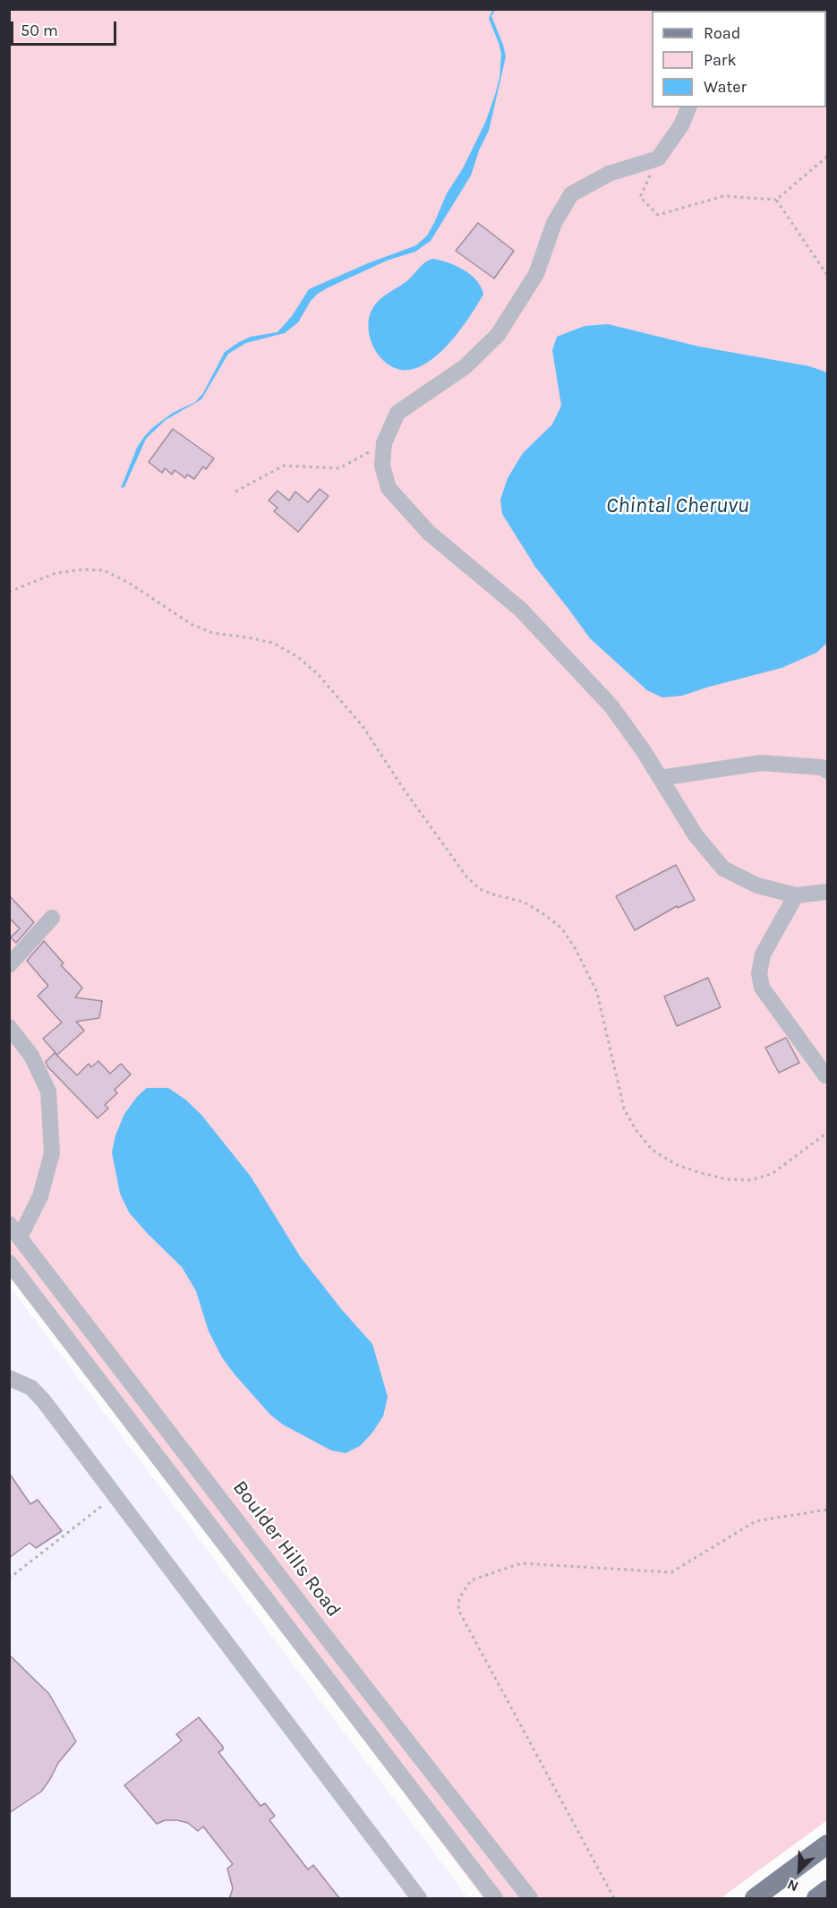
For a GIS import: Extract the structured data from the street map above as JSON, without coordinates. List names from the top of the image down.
{
  "streets": {
    "lane": ["Boulder Hills Road"]
  },
  "water": ["Chintal Cheruvu"],
  "legend": ["Road", "Park", "Water"],
  "scale_bar": "50 m",
  "north": "bottom left"
}
